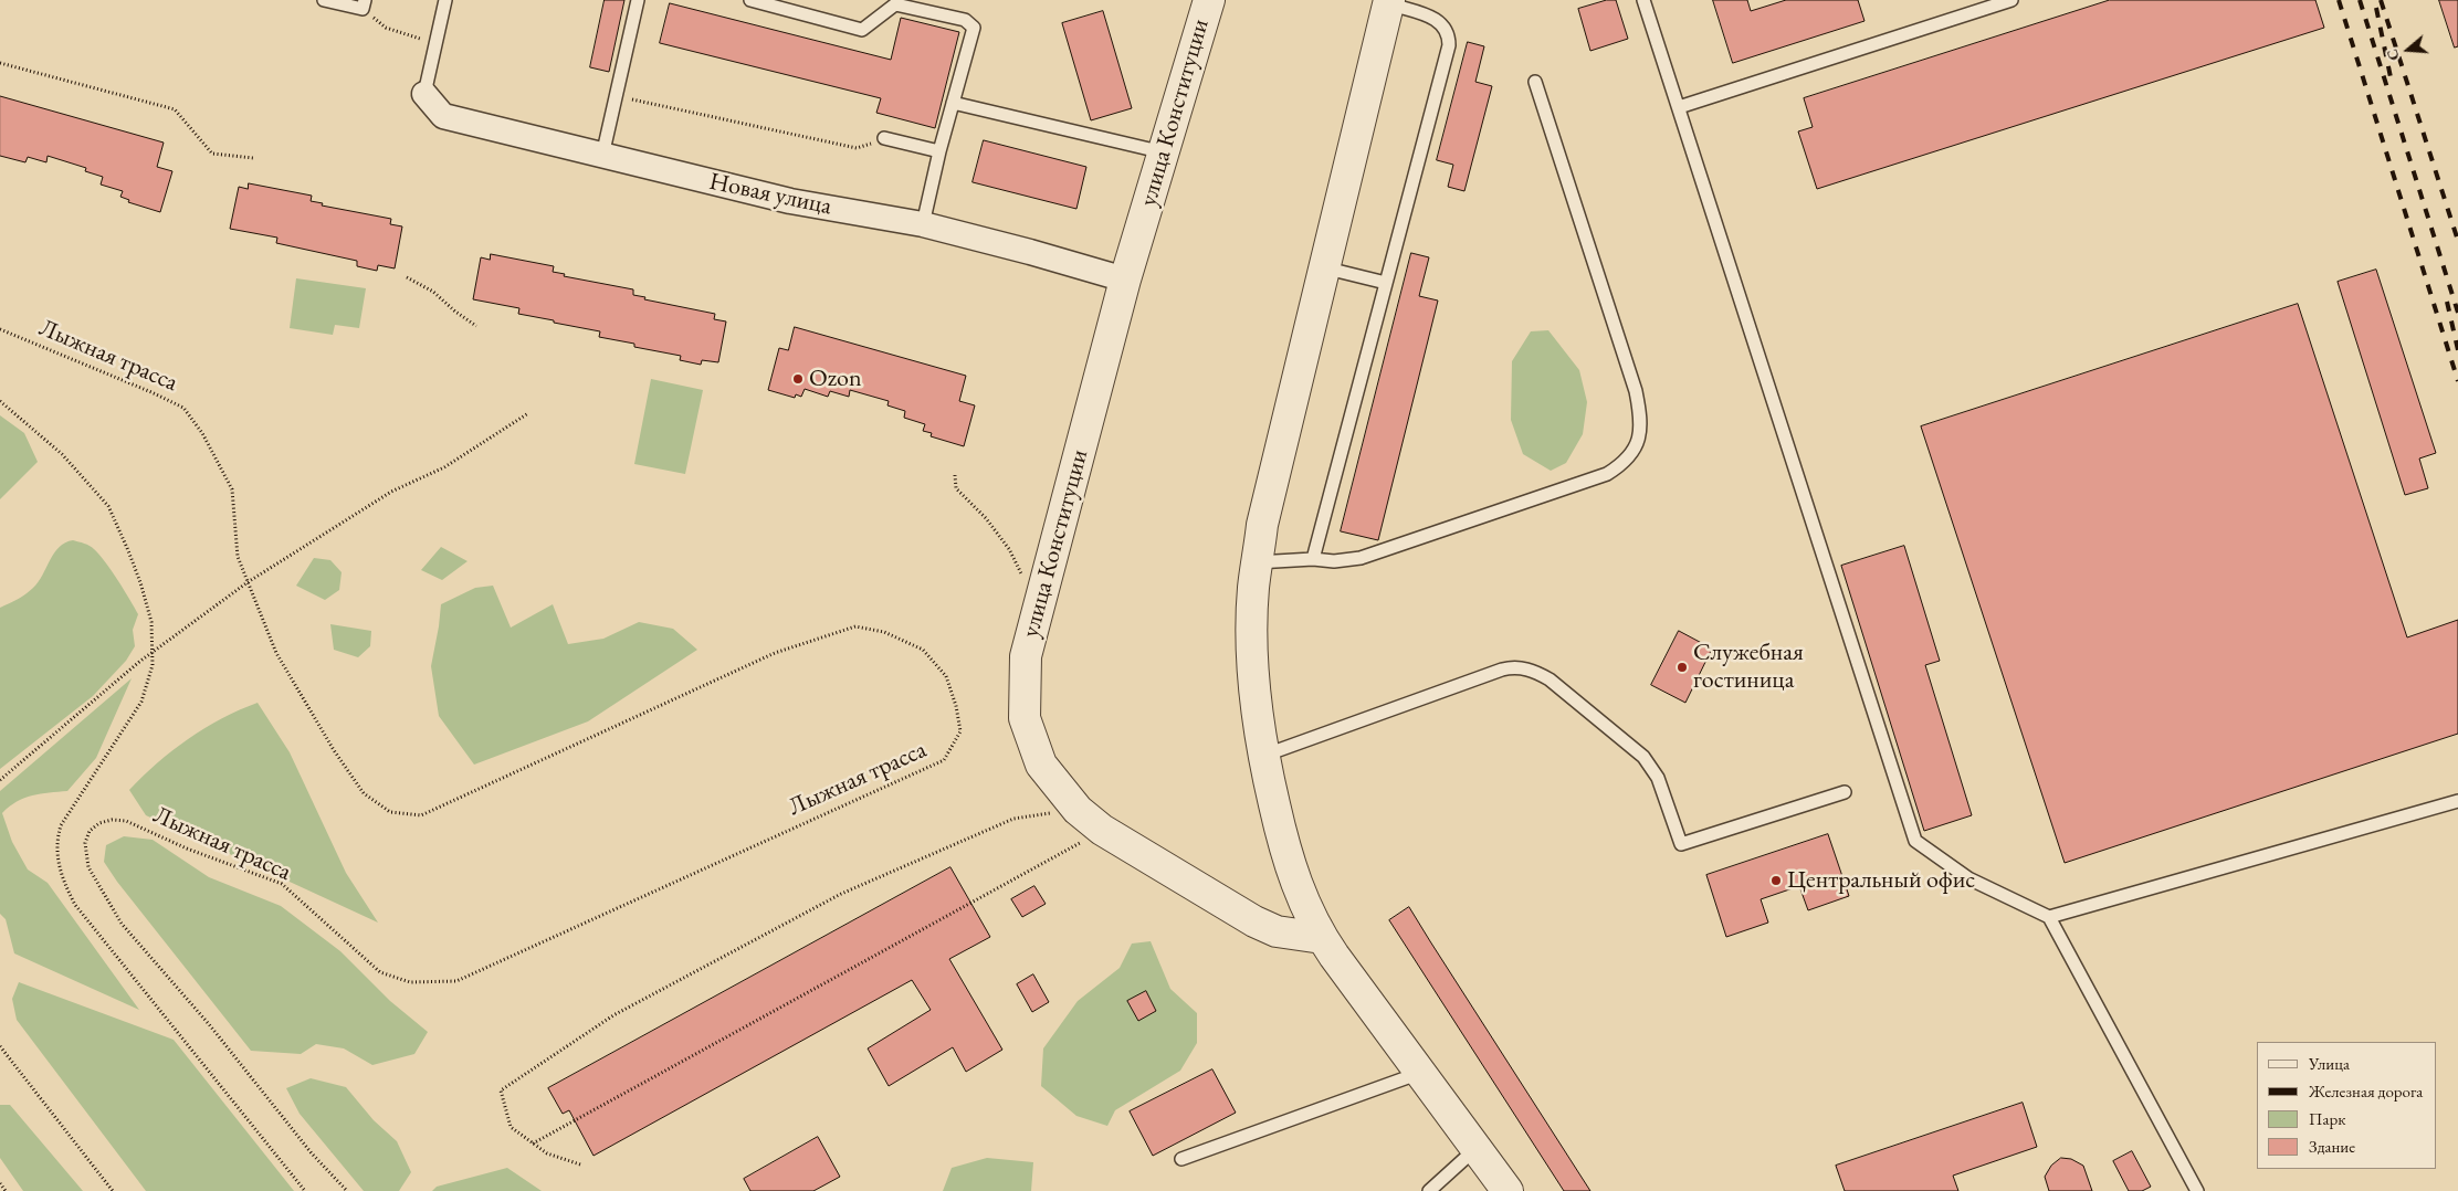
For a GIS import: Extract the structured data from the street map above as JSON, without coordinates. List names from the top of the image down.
{
  "streets": {
    "street": ["улица Конституции", "Новая улица"],
    "path": ["Лыжная трасса"]
  },
  "crossings": [
    ["улица Конституции", "Новая улица"]
  ],
  "places": ["Ozon", "Служебная гостиница", "Центральный офис"],
  "legend": [
    "Улица",
    "Железная дорога",
    "Парк",
    "Здание"
  ],
  "north": "left"
}
